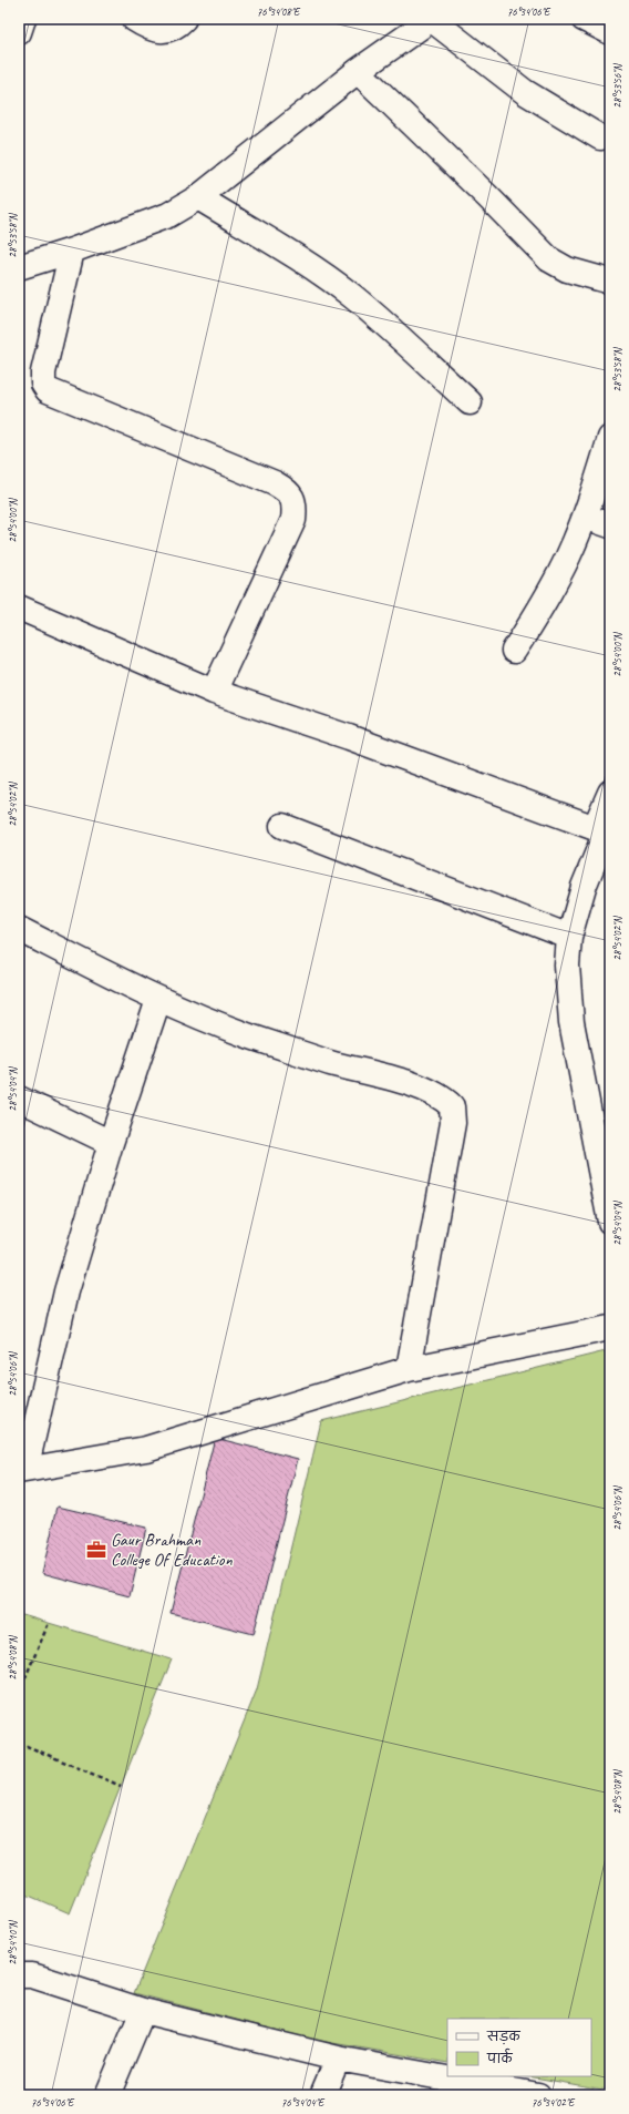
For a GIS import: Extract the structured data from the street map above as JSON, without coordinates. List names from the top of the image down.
{
  "places": {
    "office": ["Gaur Brahman College Of Education"]
  },
  "legend": ["सड़क", "पार्क"],
  "coordinates": [
    "76°34'08\"E",
    "76°34'06\"E",
    "28°53'56\"N",
    "28°53'58\"N",
    "28°54'00\"N",
    "28°54'02\"N",
    "28°54'04\"N",
    "28°54'06\"N",
    "28°54'08\"N",
    "28°54'10\"N",
    "76°34'04\"E",
    "76°34'02\"E"
  ]
}
